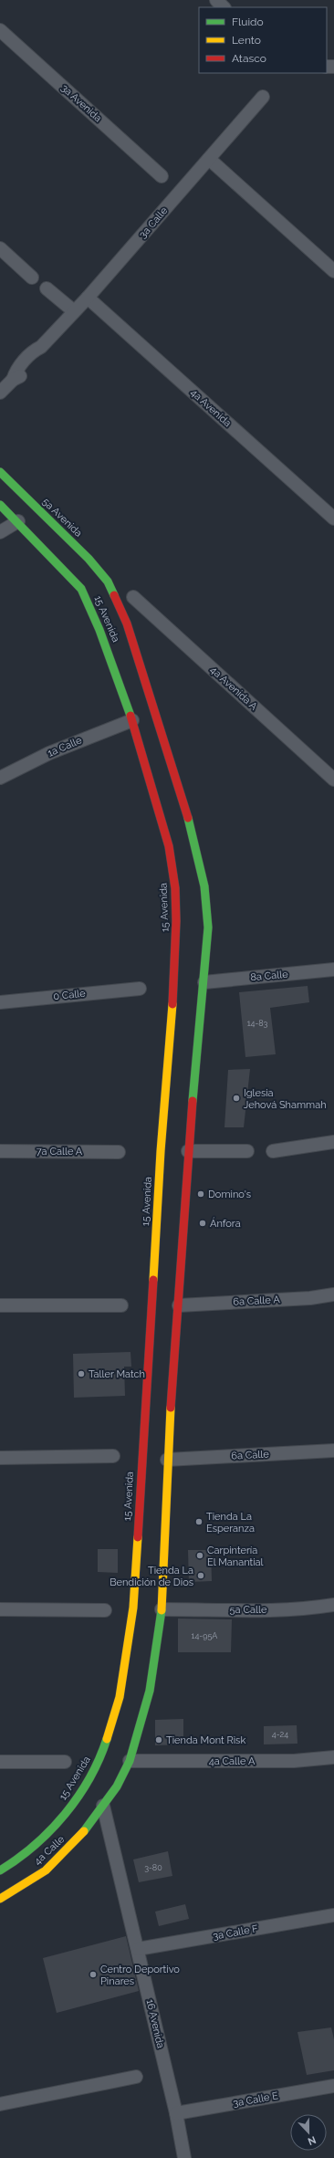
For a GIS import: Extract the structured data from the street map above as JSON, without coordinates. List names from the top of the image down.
{
  "streets": {
    "main road": ["5a Avenida", "15 Avenida", "4a Calle"],
    "street": [
      "3a Avenida",
      "3a Calle",
      "4a Avenida",
      "4a Avenida A",
      "1a Calle",
      "8a Calle",
      "0 Calle",
      "7a Calle A",
      "6a Calle A",
      "6a Calle",
      "5a Calle",
      "4a Calle A",
      "3a Calle F",
      "16 Avenida",
      "3a Calle E"
    ]
  },
  "crossings": [
    ["3a Calle", "4a Avenida"],
    ["5a Avenida", "15 Avenida"],
    ["15 Avenida", "1a Calle"],
    ["15 Avenida", "8a Calle"],
    ["15 Avenida", "6a Calle A"],
    ["15 Avenida", "6a Calle"],
    ["15 Avenida", "5a Calle"],
    ["15 Avenida", "4a Calle A"],
    ["15 Avenida", "4a Calle"],
    ["15 Avenida", "16 Avenida"],
    ["4a Calle", "16 Avenida"],
    ["3a Calle F", "16 Avenida"],
    ["16 Avenida", "3a Calle E"]
  ],
  "places": [
    "Iglesia Jehová Shammah",
    "Domino's",
    "Ánfora",
    "Taller Match",
    "Tienda La Esperanza",
    "Carpintería El Manantial",
    "Tienda La Bendición de Dios",
    "Tienda Mont Risk",
    "Centro Deportivo Pinares"
  ],
  "house_numbers": [
    "14-83",
    "14-95A",
    "4-24",
    "3-80"
  ],
  "legend": ["Fluido", "Lento", "Atasco"],
  "north": "bottom"
}
